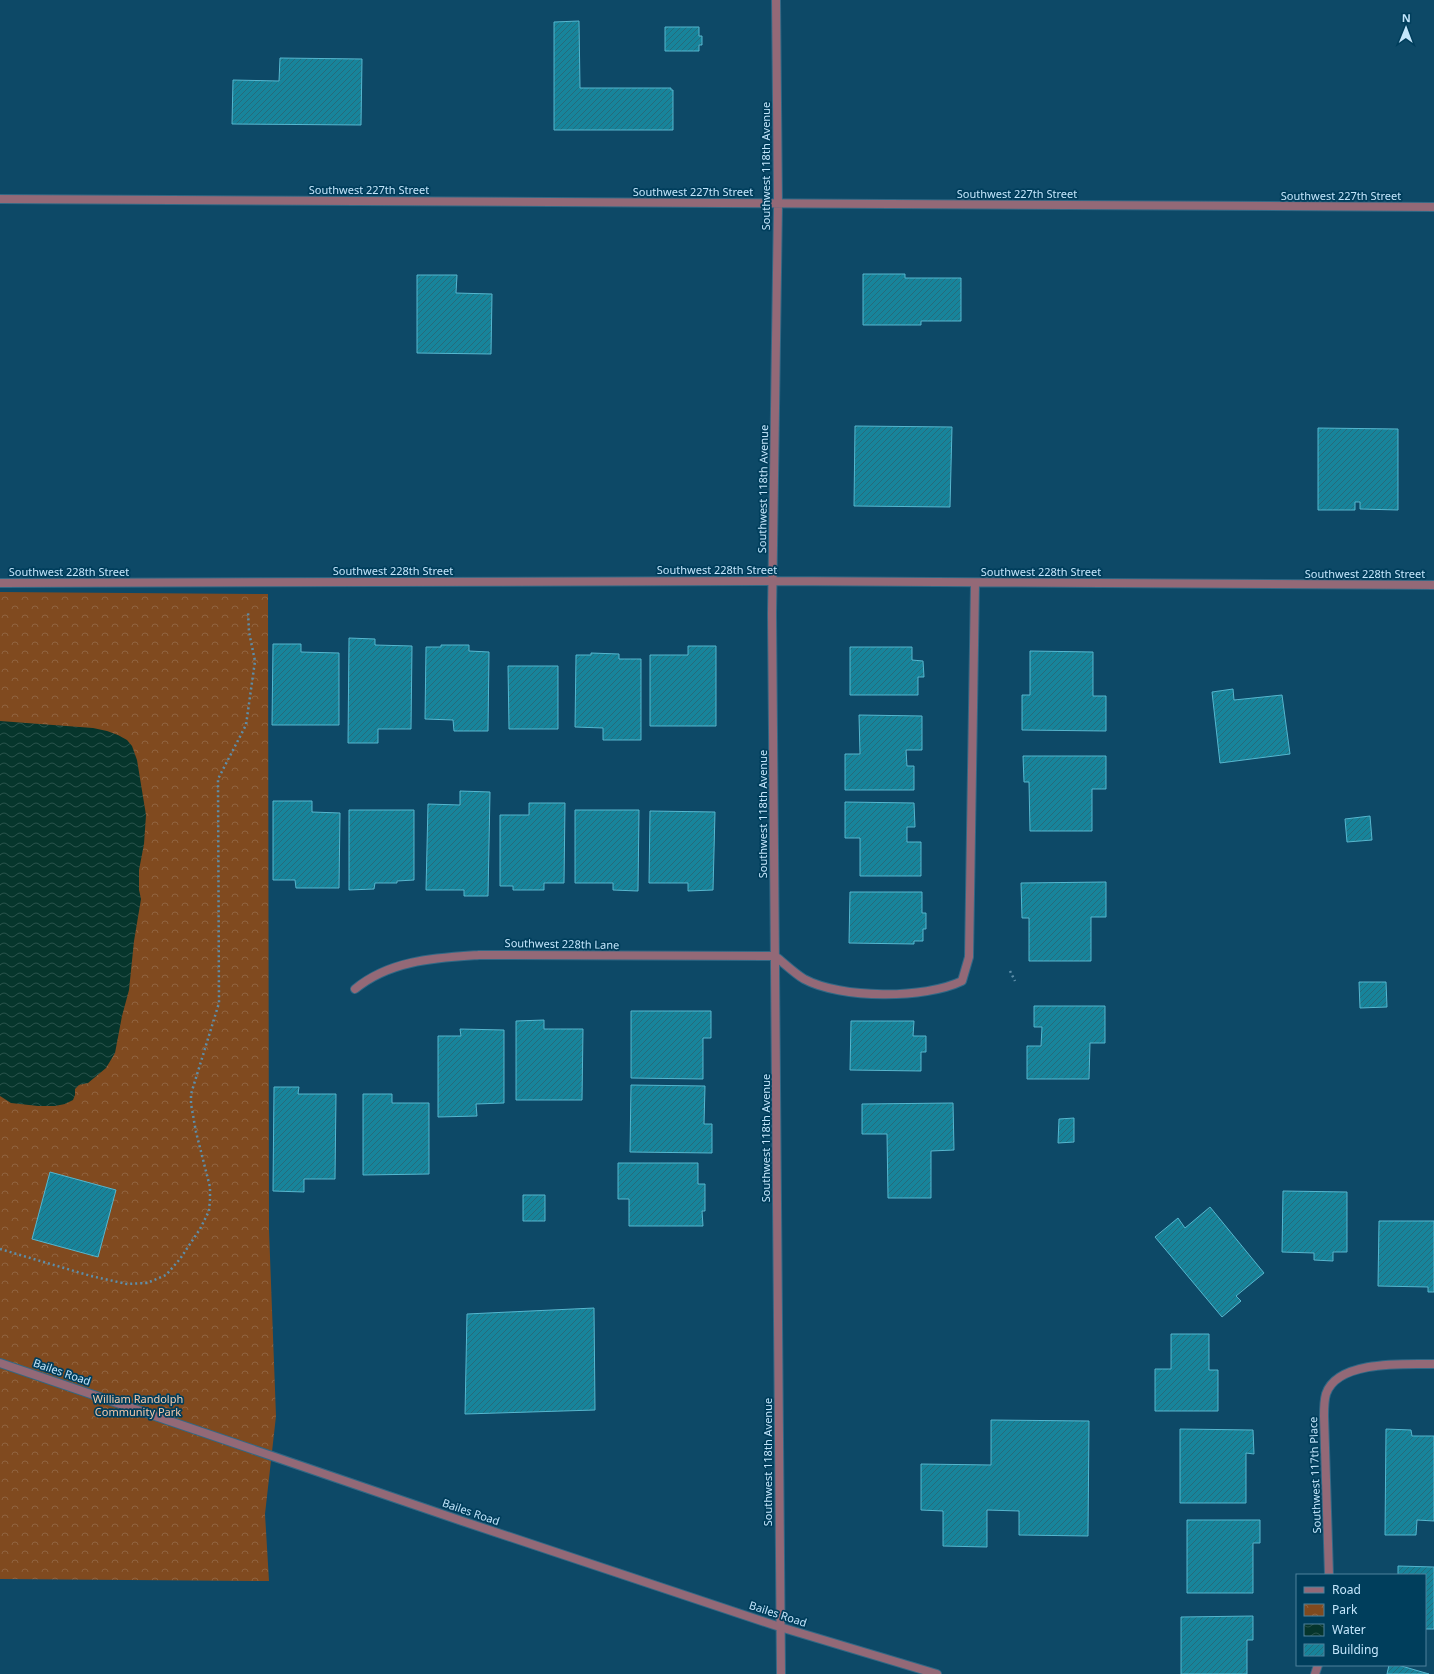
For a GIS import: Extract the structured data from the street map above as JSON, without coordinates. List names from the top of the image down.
{
  "streets": {
    "street": [
      "Southwest 118th Avenue",
      "Southwest 227th Street",
      "Southwest 228th Street",
      "Southwest 228th Lane",
      "Bailes Road",
      "Southwest 117th Place"
    ]
  },
  "crossings": [
    ["Southwest 118th Avenue", "Southwest 227th Street"],
    ["Southwest 118th Avenue", "Southwest 228th Street"],
    ["Southwest 118th Avenue", "Southwest 228th Lane"],
    ["Southwest 118th Avenue", "Bailes Road"]
  ],
  "parks": ["William Randolph Community Park"],
  "legend": [
    "Road",
    "Park",
    "Water",
    "Building"
  ],
  "north": "top"
}
